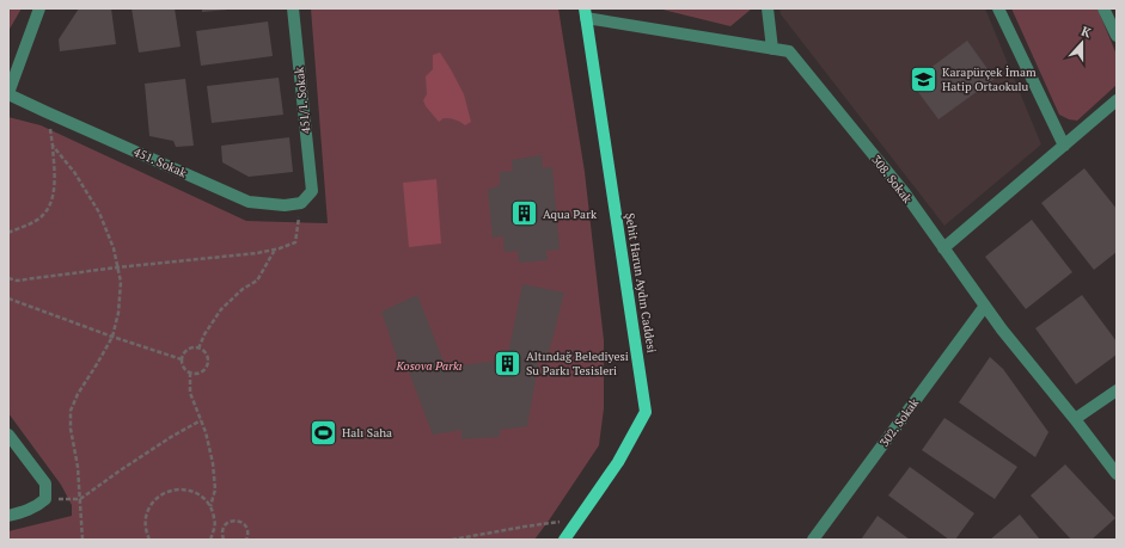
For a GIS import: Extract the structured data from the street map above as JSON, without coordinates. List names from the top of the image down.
{
  "streets": {
    "main road": ["Şehit Harun Aydın Caddesi"],
    "street": [
      "451/1. Sokak",
      "451. Sokak",
      "308. Sokak",
      "302. Sokak"
    ]
  },
  "crossings": [
    ["451/1. Sokak", "451. Sokak"],
    ["308. Sokak", "Şehit Harun Aydın Caddesi"],
    ["308. Sokak", "302. Sokak"]
  ],
  "parks": ["Kosova Parkı"],
  "places": {
    "school or university": ["Karapürçek İmam Hatip Ortaokulu"],
    "building": ["Aqua Park", "Altındağ Belediyesi Su Parkı Tesisleri"],
    "sports": ["Halı Saha"]
  },
  "north": "top"
}
